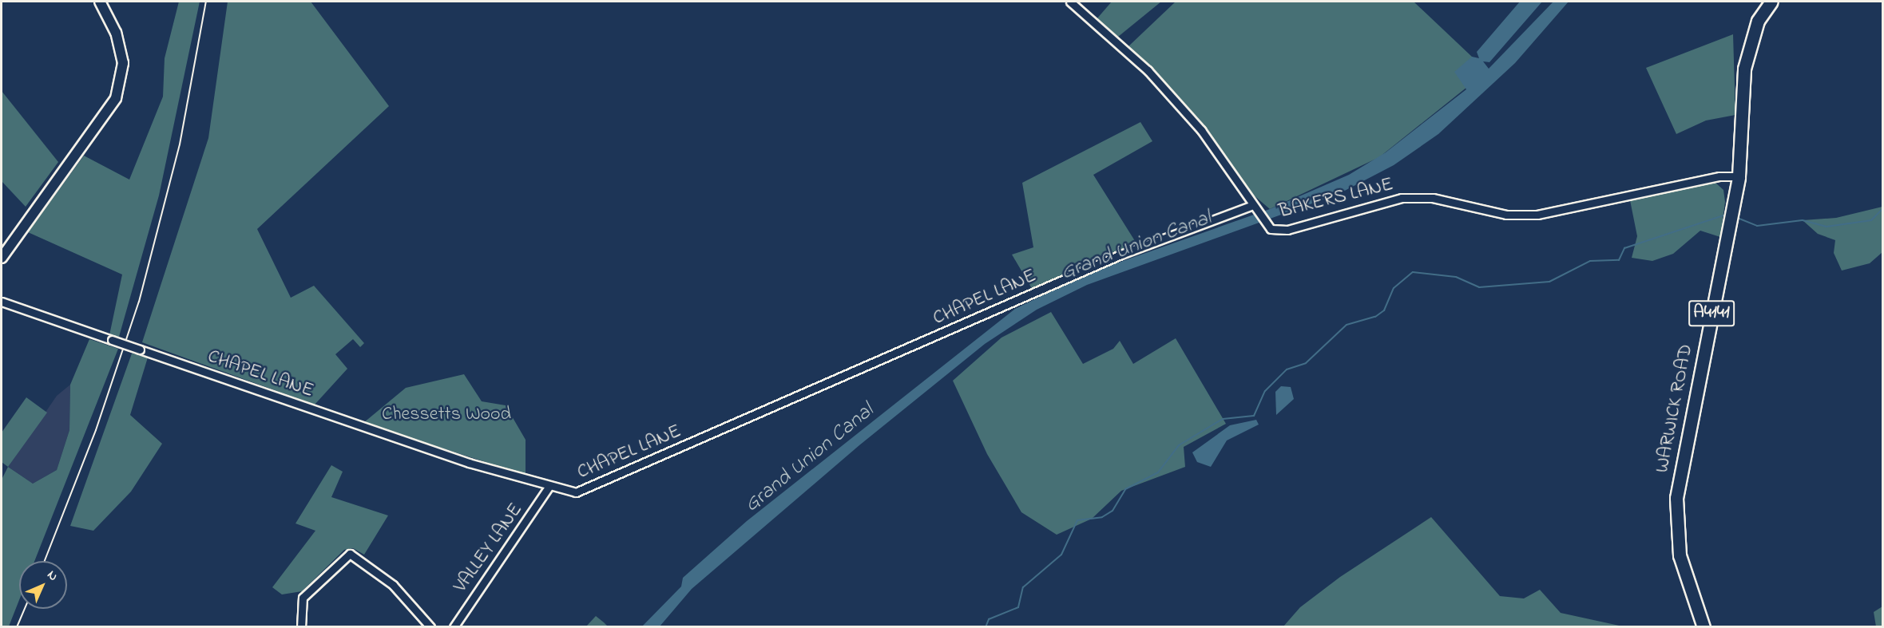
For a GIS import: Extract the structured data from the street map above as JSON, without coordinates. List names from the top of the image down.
{
  "streets": {
    "main road": ["A4141", "WARWICK ROAD"],
    "street": ["BAKERS LANE", "CHAPEL LANE", "VALLEY LANE"]
  },
  "crossings": [
    ["BAKERS LANE", "CHAPEL LANE"],
    ["BAKERS LANE", "WARWICK ROAD"],
    ["CHAPEL LANE", "VALLEY LANE"]
  ],
  "water": ["Grand Union Canal"],
  "parks": ["Chessetts Wood"],
  "north": "top right"
}
